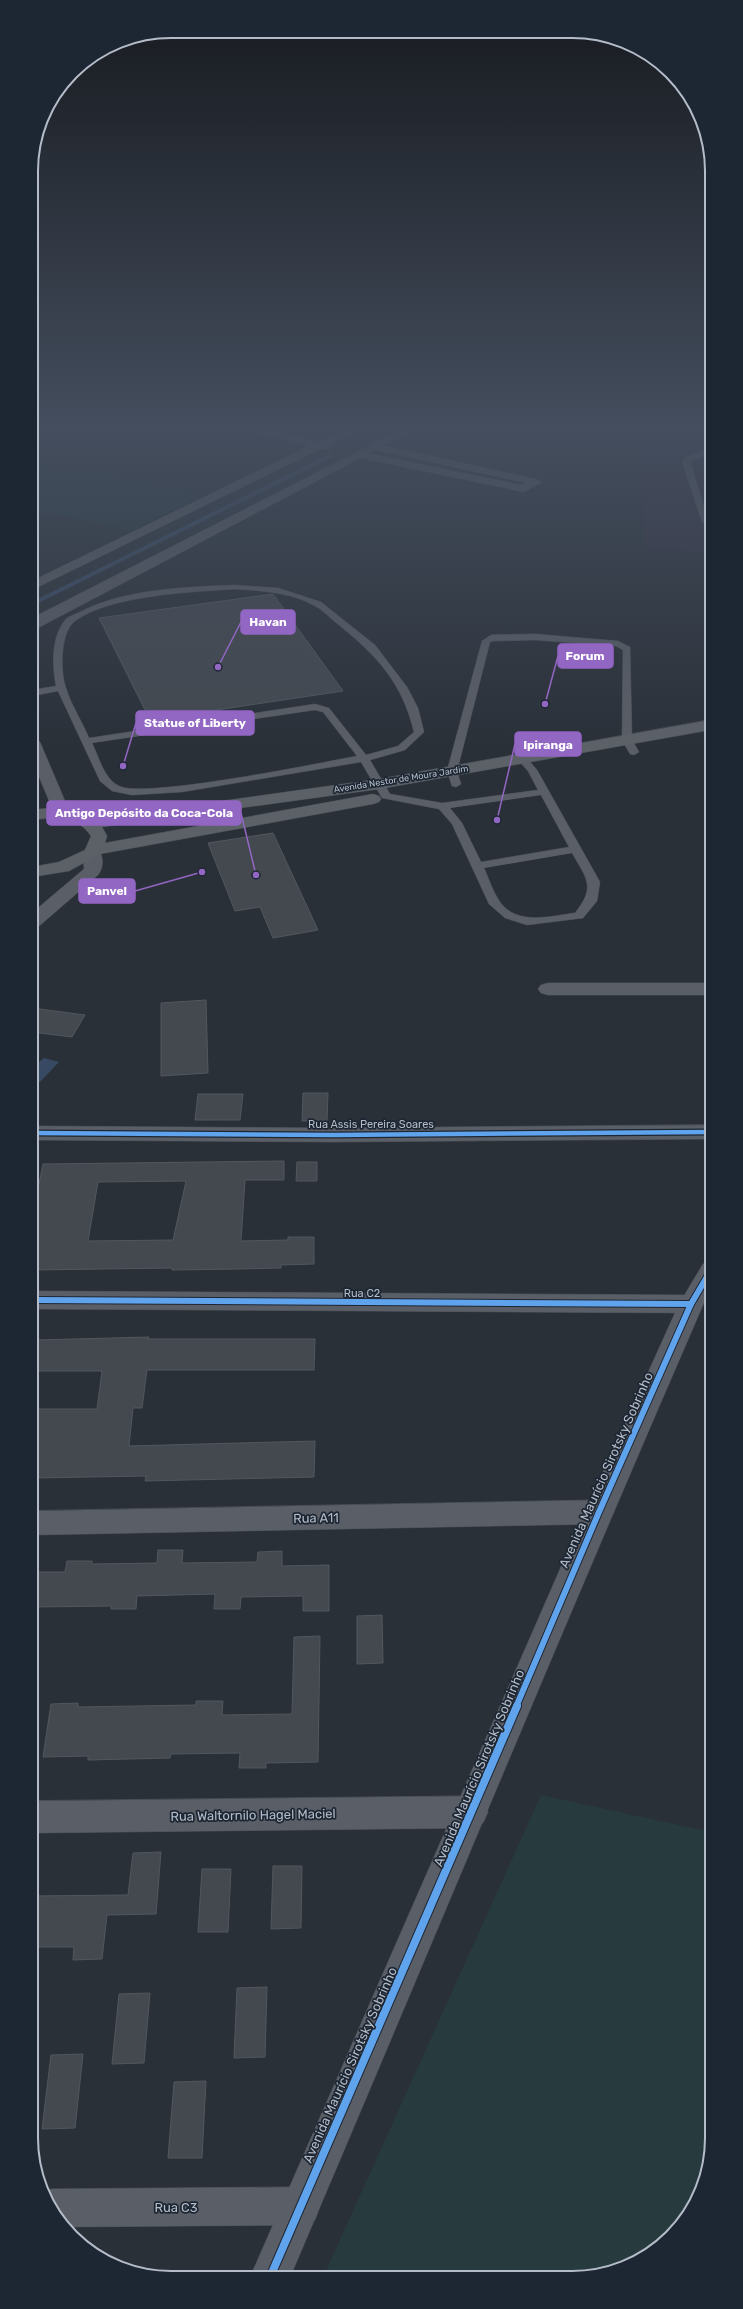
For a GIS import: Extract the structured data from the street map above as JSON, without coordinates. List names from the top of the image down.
{
  "streets": {
    "main road": ["Avenida Nestor de Moura Jardim"],
    "street": [
      "Rua Assis Pereira Soares",
      "Rua C2",
      "Avenida Maurício Sirotsky Sobrinho",
      "Rua A11",
      "Rua Waltornilo Hagel Maciel",
      "Rua C3"
    ]
  },
  "crossings": [
    ["Rua C2", "Avenida Maurício Sirotsky Sobrinho"],
    ["Avenida Maurício Sirotsky Sobrinho", "Rua A11"],
    ["Avenida Maurício Sirotsky Sobrinho", "Rua Waltornilo Hagel Maciel"],
    ["Avenida Maurício Sirotsky Sobrinho", "Rua C3"]
  ],
  "places": [
    "Havan",
    "Forum",
    "Statue of Liberty",
    "Ipiranga",
    "Panvel",
    "Antigo Depósito da Coca-Cola"
  ]
}
